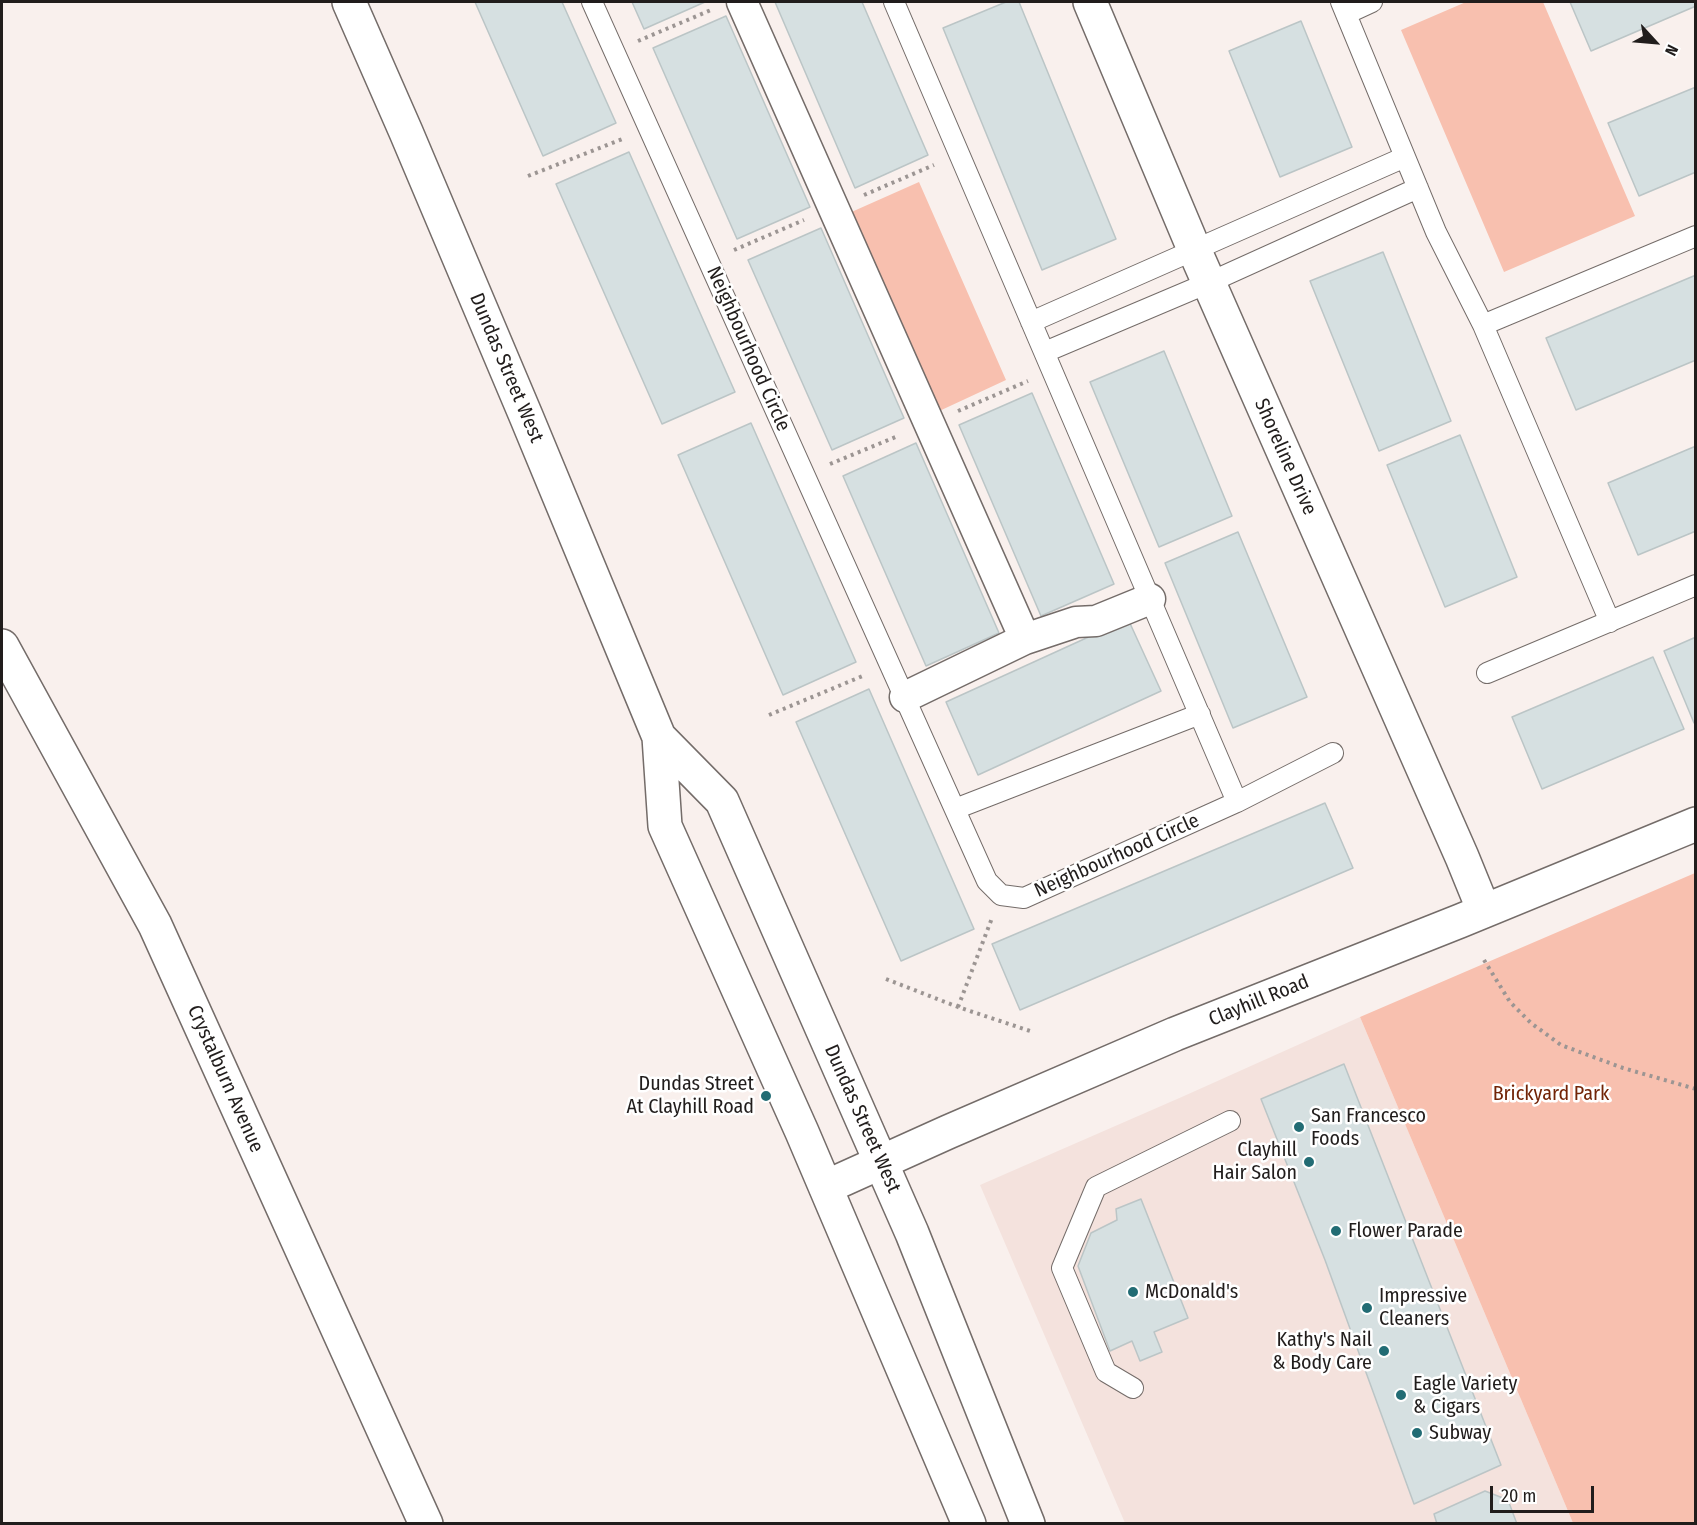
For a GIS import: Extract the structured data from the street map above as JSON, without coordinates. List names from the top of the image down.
{
  "streets": {
    "street": [
      "Dundas Street West",
      "Shoreline Drive",
      "Clayhill Road",
      "Crystalburn Avenue"
    ],
    "lane": ["Neighbourhood Circle"]
  },
  "crossings": [
    ["Dundas Street West", "Clayhill Road"],
    ["Shoreline Drive", "Clayhill Road"]
  ],
  "parks": ["Brickyard Park"],
  "places": [
    "Dundas Street At Clayhill Road",
    "San Francesco Foods",
    "Clayhill Hair Salon",
    "Flower Parade",
    "McDonald's",
    "Impressive Cleaners",
    "Kathy's Nail & Body Care",
    "Eagle Variety & Cigars",
    "Subway"
  ],
  "scale_bar": "20 m",
  "north": "bottom right"
}
